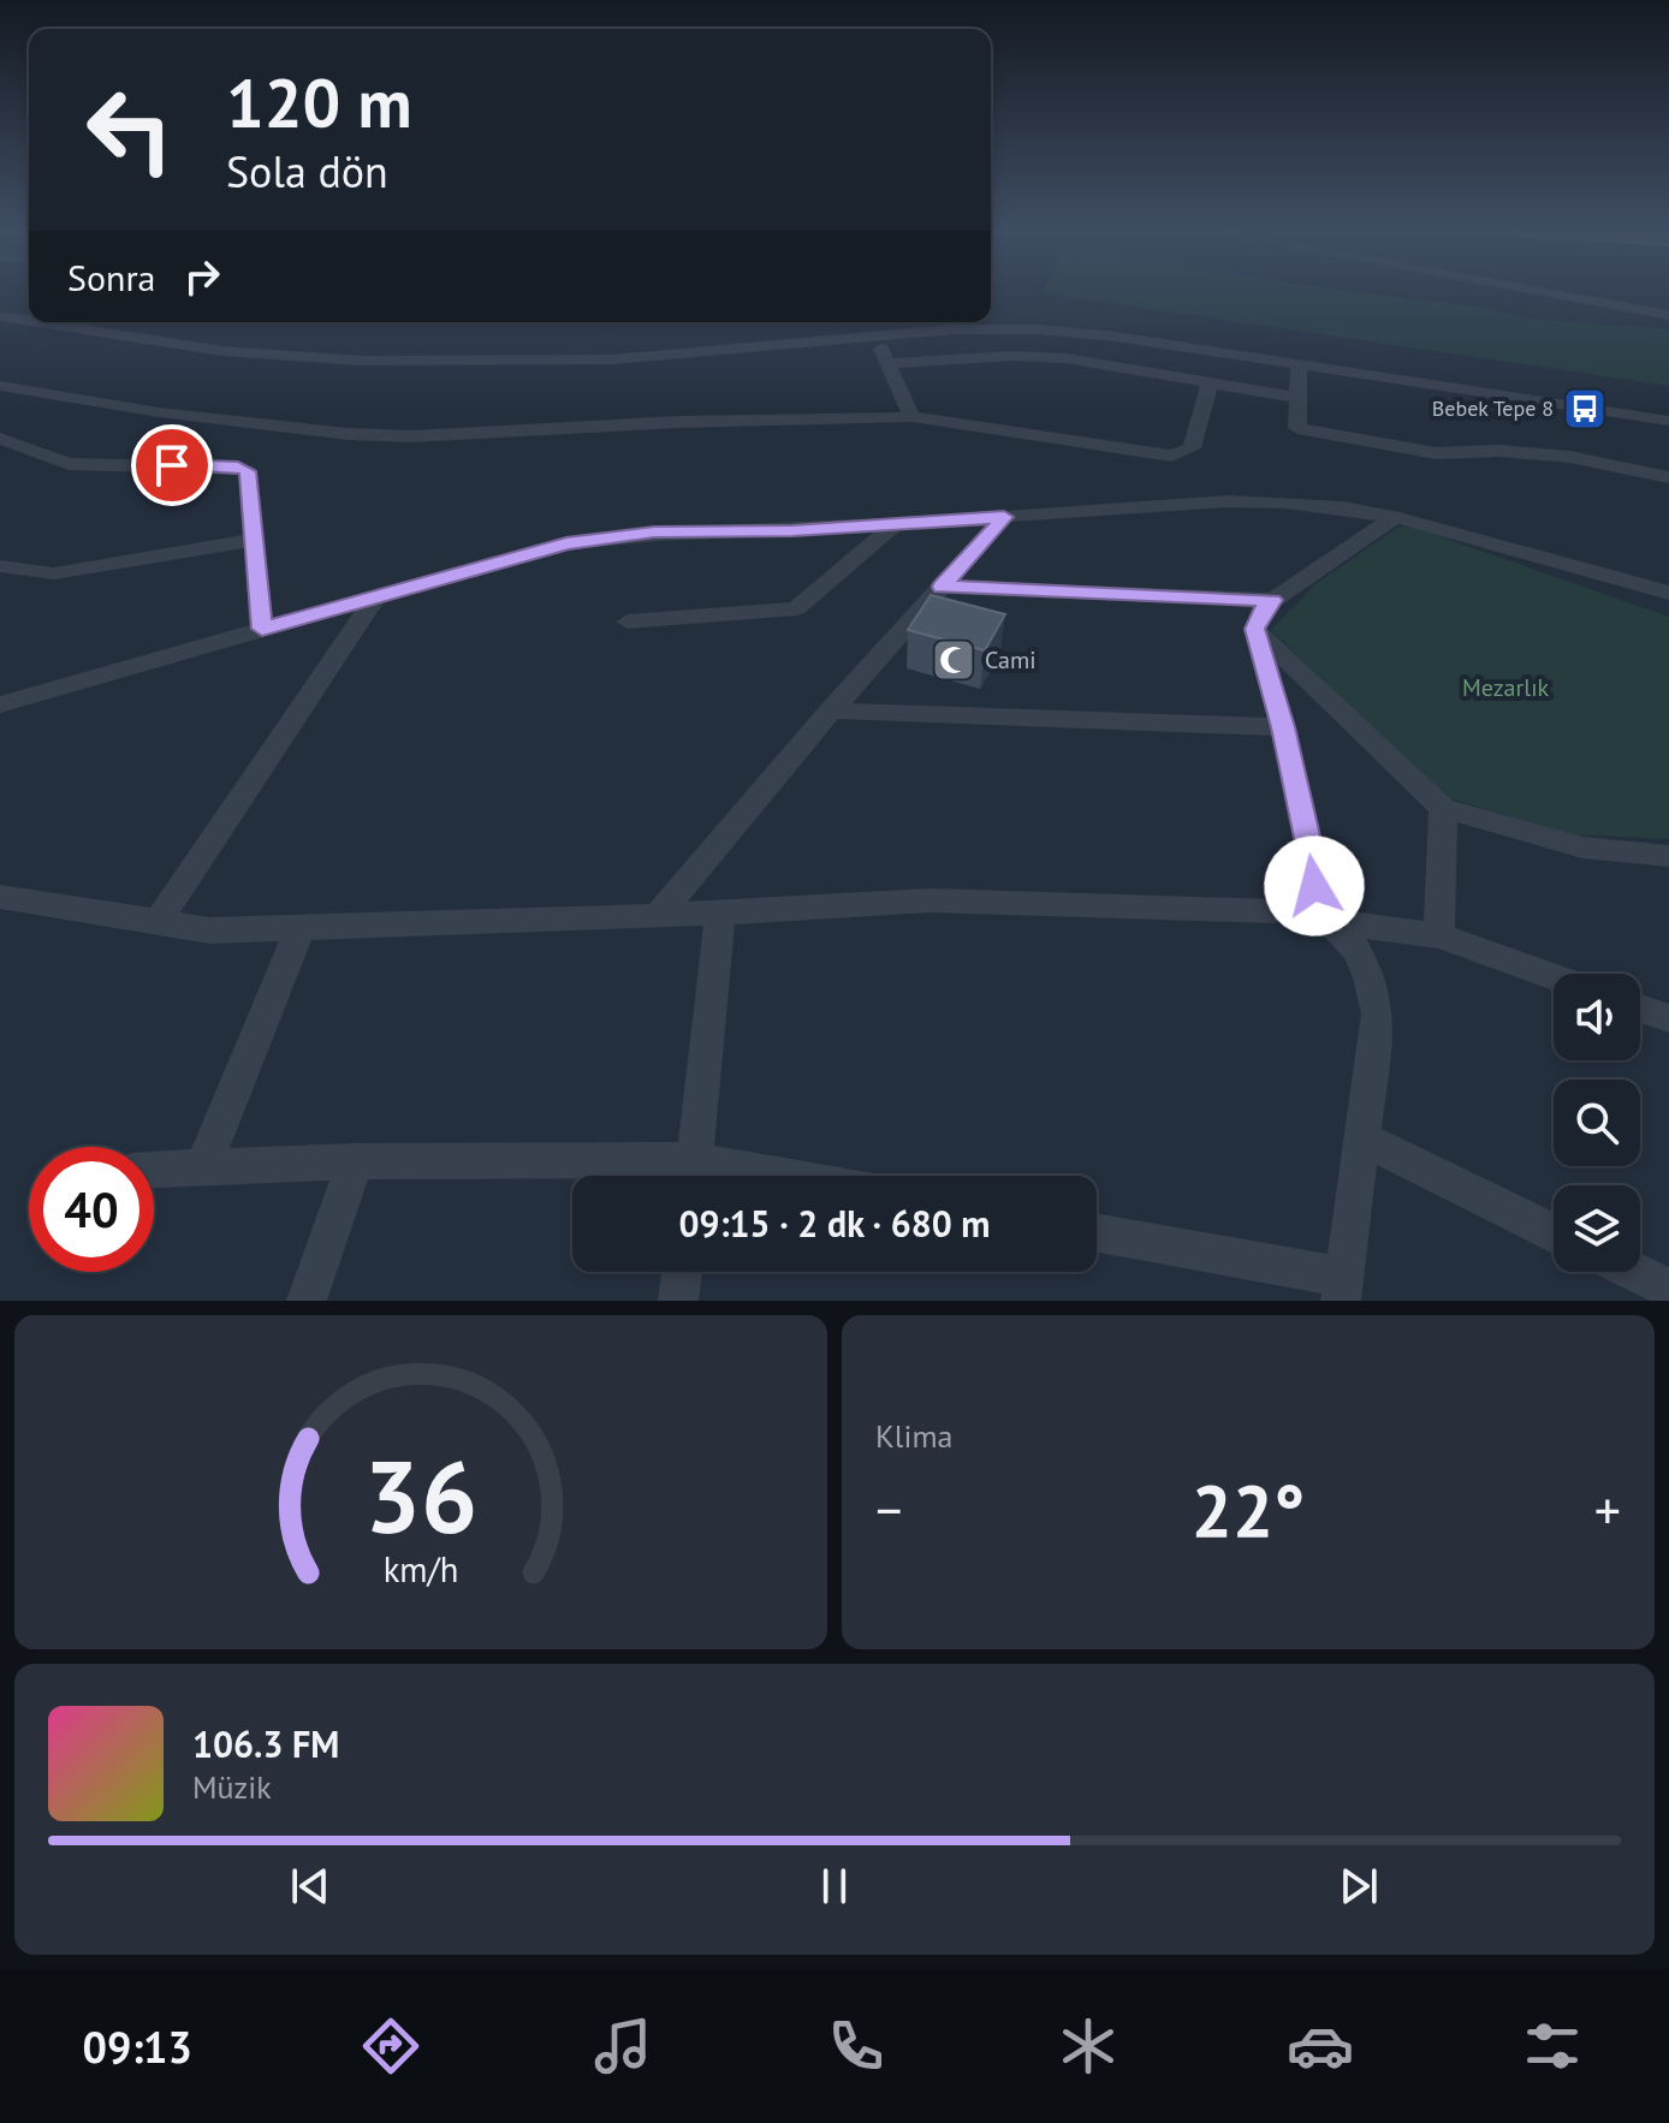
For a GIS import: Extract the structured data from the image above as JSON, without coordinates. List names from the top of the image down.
{
  "parks": ["Mezarlık"],
  "places": {
    "bus stop": ["Bebek Tepe 8"],
    "mosque": ["Cami"]
  },
  "page": {
    "turn": ["120 m", "Sola dön"],
    "then": "Sonra",
    "limit": "40",
    "trip": "09:15 · 2 dk · 680 m",
    "tile": "Klima",
    "heat": ["−", "22°", "+"],
    "song": ["106.3 FM", "Müzik"],
    "tabs": "09:13",
    "gauge": ["36", "km/h"]
  }
}
